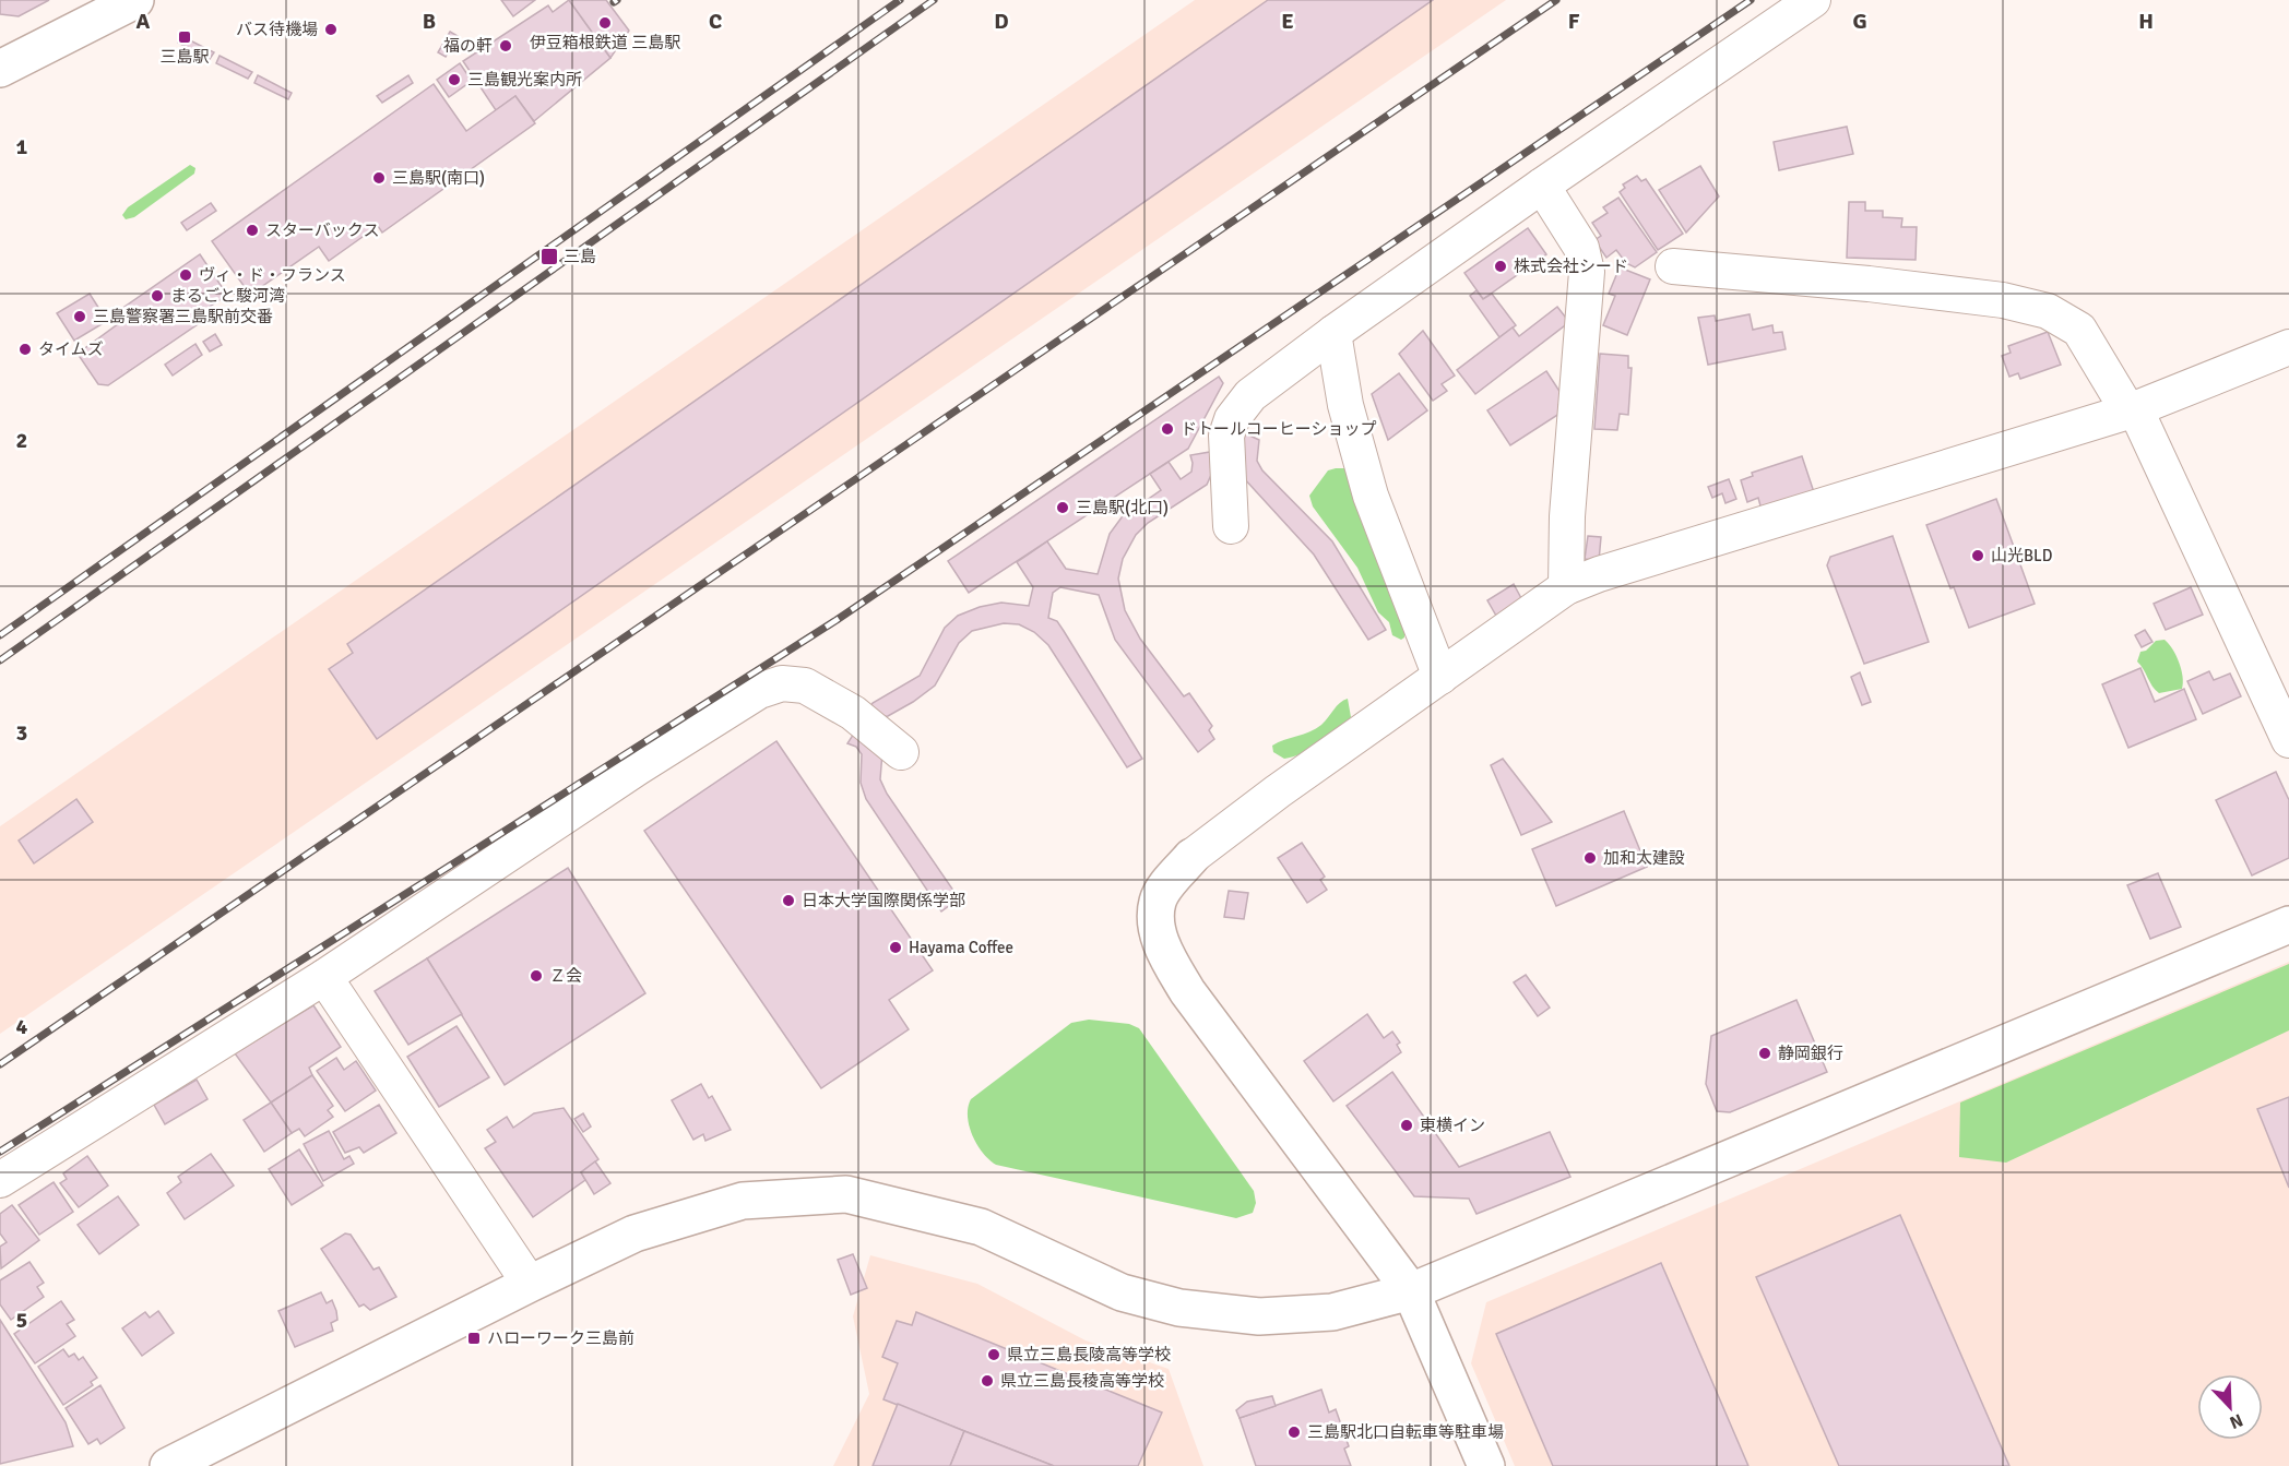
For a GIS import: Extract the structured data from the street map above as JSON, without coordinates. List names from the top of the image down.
{
  "places": {
    "other": [
      "伊豆箱根鉄道 三島駅",
      "バス待機場",
      "福の軒",
      "三島観光案内所",
      "三島駅(南口)",
      "スターバックス",
      "株式会社シード",
      "ヴィ・ド・フランス",
      "まるごと駿河湾",
      "三島警察署三島駅前交番",
      "タイムズ",
      "ドトールコーヒーショップ",
      "三島駅(北口)",
      "山光BLD",
      "加和太建設",
      "日本大学国際関係学部",
      "Hayama Coffee",
      "Ｚ会",
      "静岡銀行",
      "東横イン",
      "県立三島長陵高等学校",
      "県立三島長稜高等学校",
      "三島駅北口自転車等駐車場"
    ],
    "transit": ["三島駅", "三島", "ハローワーク三島前"]
  },
  "north": "bottom right",
  "grid": {
    "columns": [
      "A",
      "B",
      "C",
      "D",
      "E",
      "F",
      "G",
      "H"
    ],
    "rows": [
      "1",
      "2",
      "3",
      "4",
      "5"
    ]
  }
}
